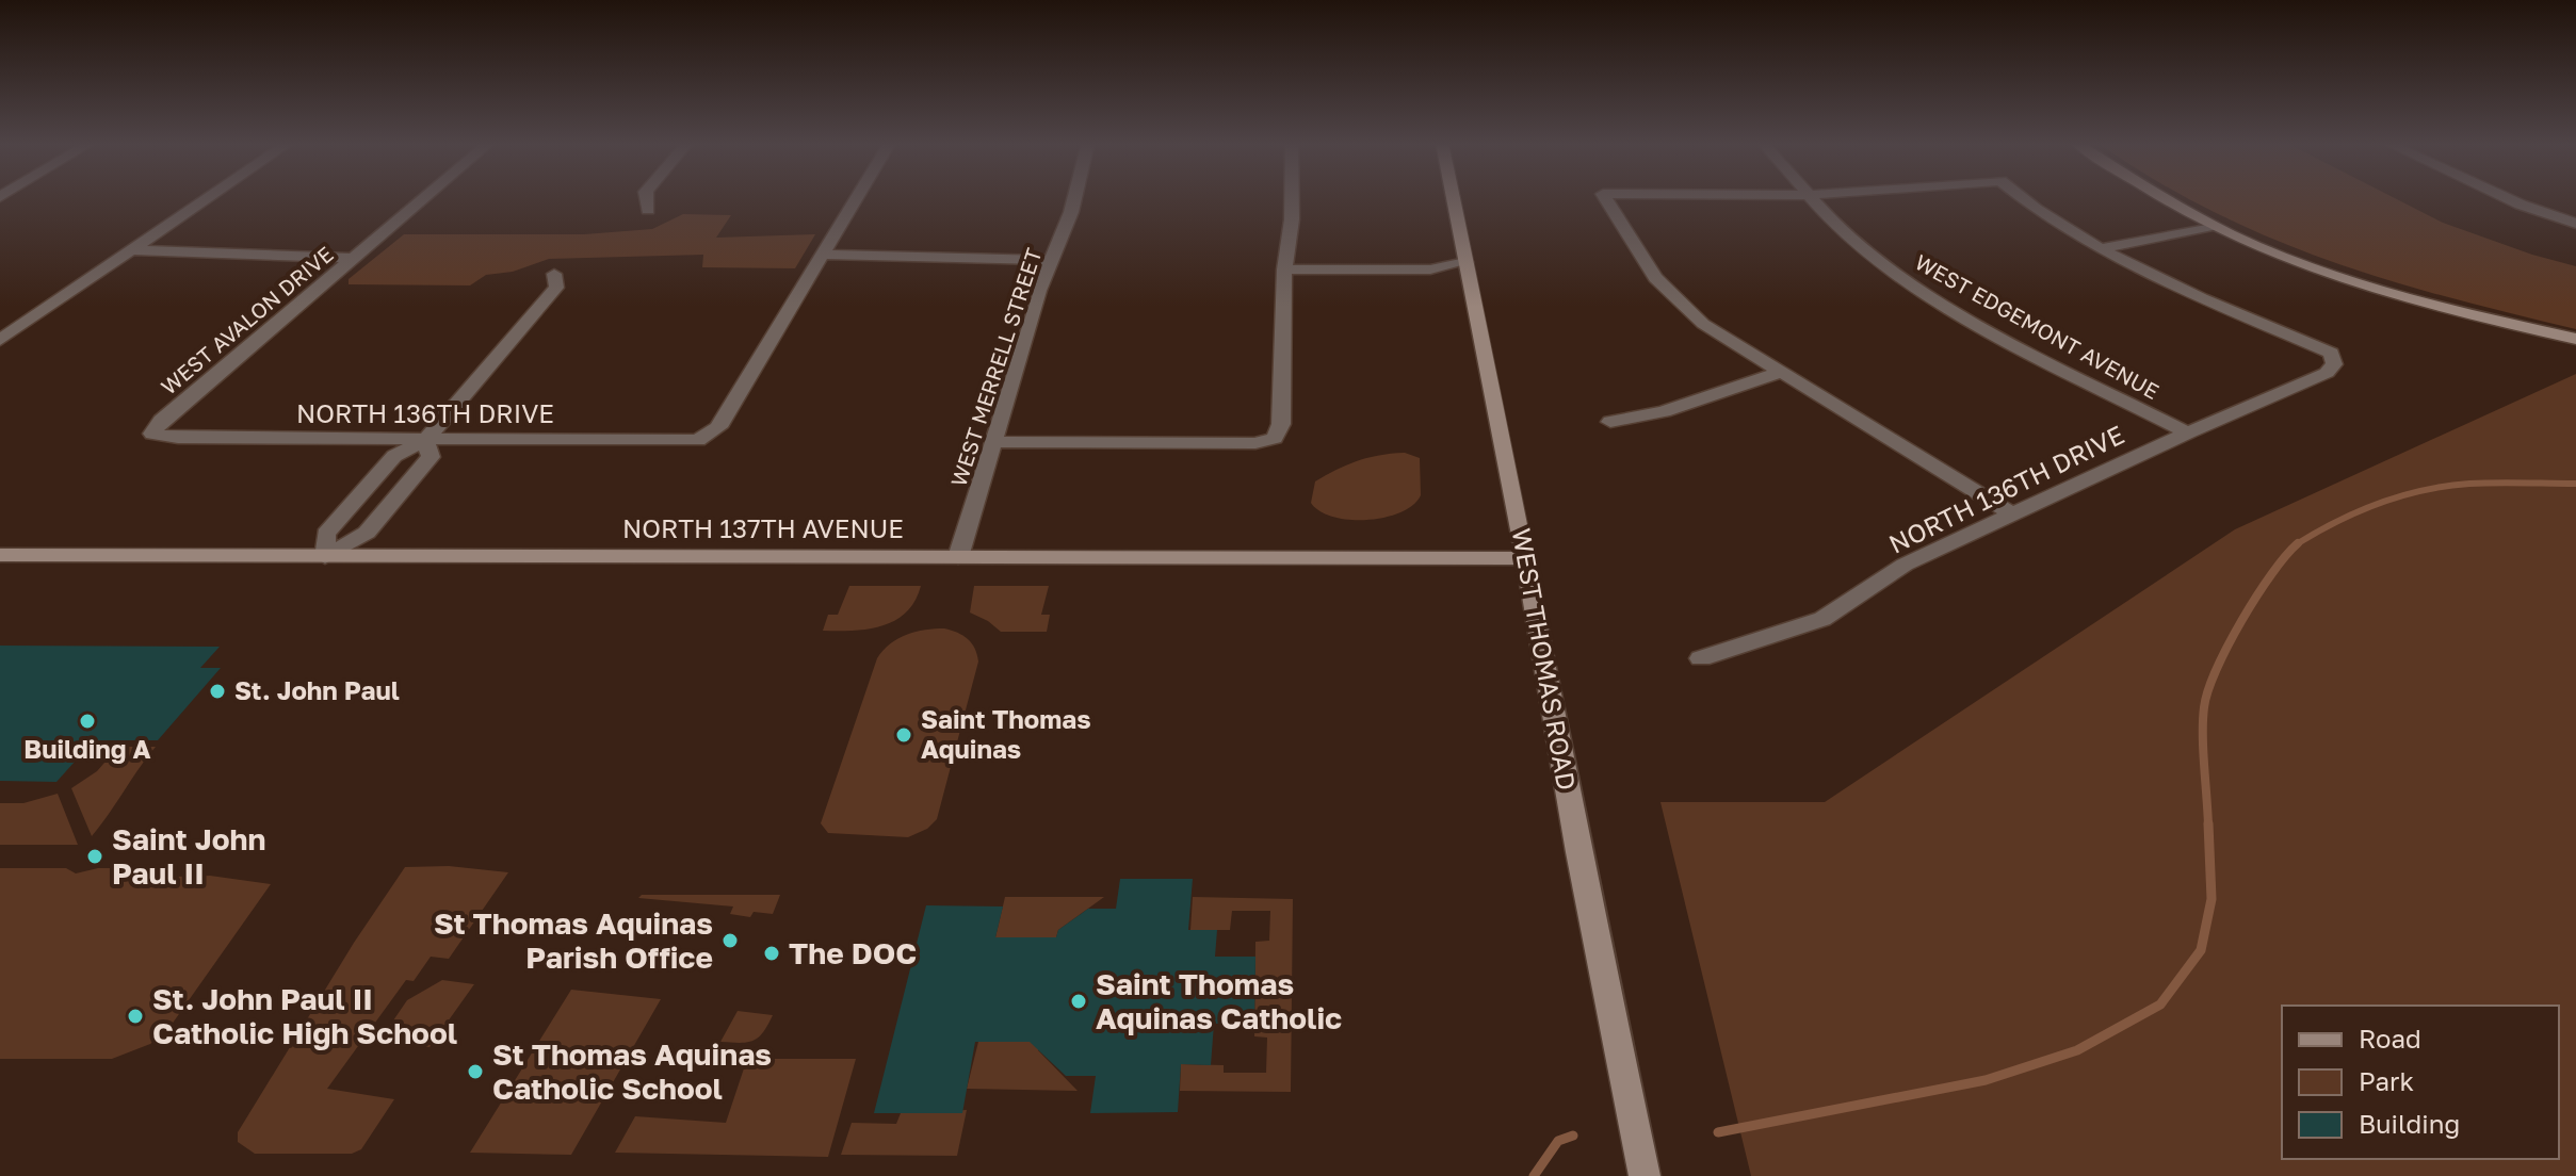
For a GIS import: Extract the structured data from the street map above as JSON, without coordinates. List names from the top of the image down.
{
  "streets": {
    "street": [
      "WEST AVALON DRIVE",
      "WEST EDGEMONT AVENUE",
      "WEST MERRELL STREET",
      "NORTH 136TH DRIVE",
      "NORTH 137TH AVENUE",
      "WEST THOMAS ROAD"
    ]
  },
  "crossings": [
    ["WEST AVALON DRIVE", "NORTH 136TH DRIVE"],
    ["WEST EDGEMONT AVENUE", "NORTH 136TH DRIVE"],
    ["WEST MERRELL STREET", "NORTH 137TH AVENUE"],
    ["NORTH 137TH AVENUE", "WEST THOMAS ROAD"]
  ],
  "places": [
    "St. John Paul",
    "Building A",
    "Saint Thomas Aquinas",
    "Saint John Paul II",
    "St Thomas Aquinas Parish Office",
    "The DOC",
    "Saint Thomas Aquinas Catholic",
    "St. John Paul II Catholic High School",
    "St Thomas Aquinas Catholic School"
  ],
  "legend": ["Road", "Park", "Building"]
}
